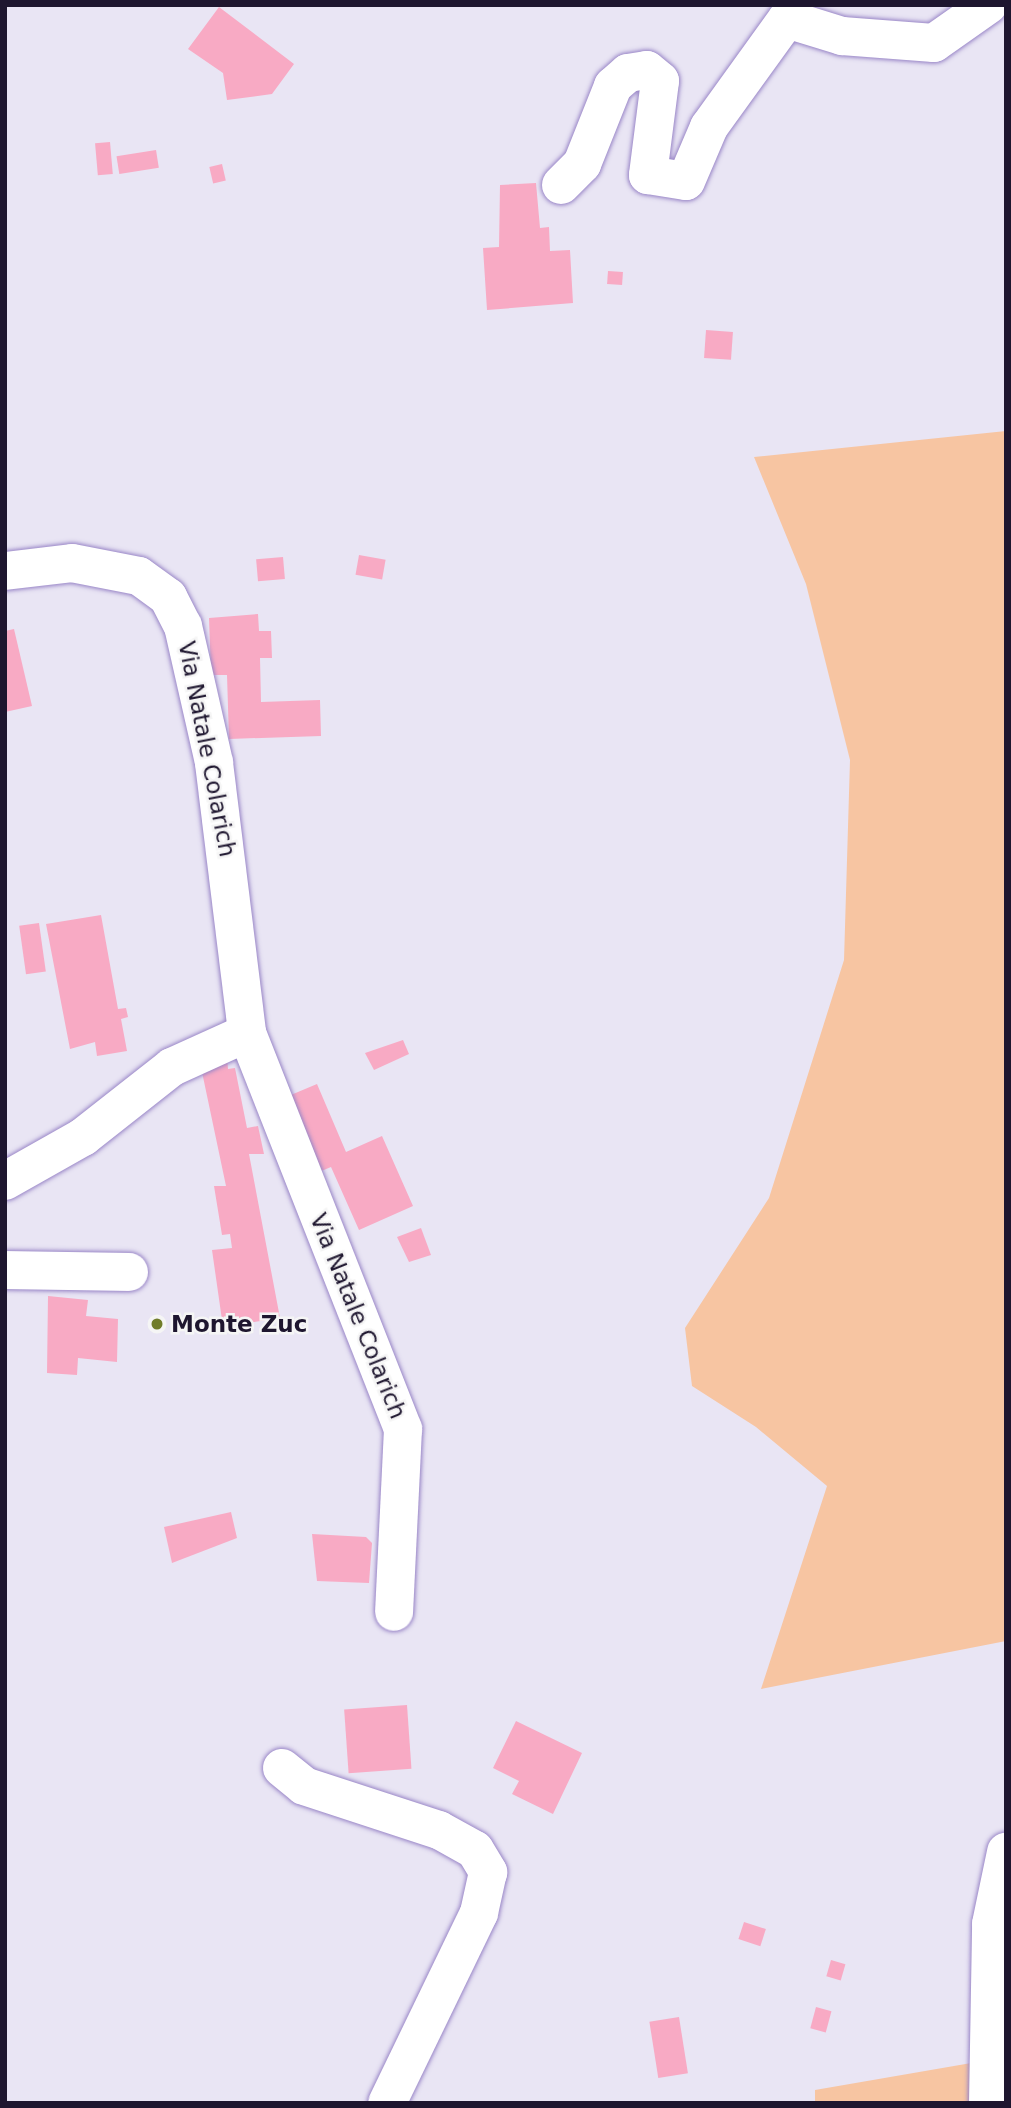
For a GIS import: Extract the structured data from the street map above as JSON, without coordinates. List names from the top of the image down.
{
  "streets": {
    "street": ["Via Natale Colarich"]
  },
  "places": ["Monte Zuc"]
}
